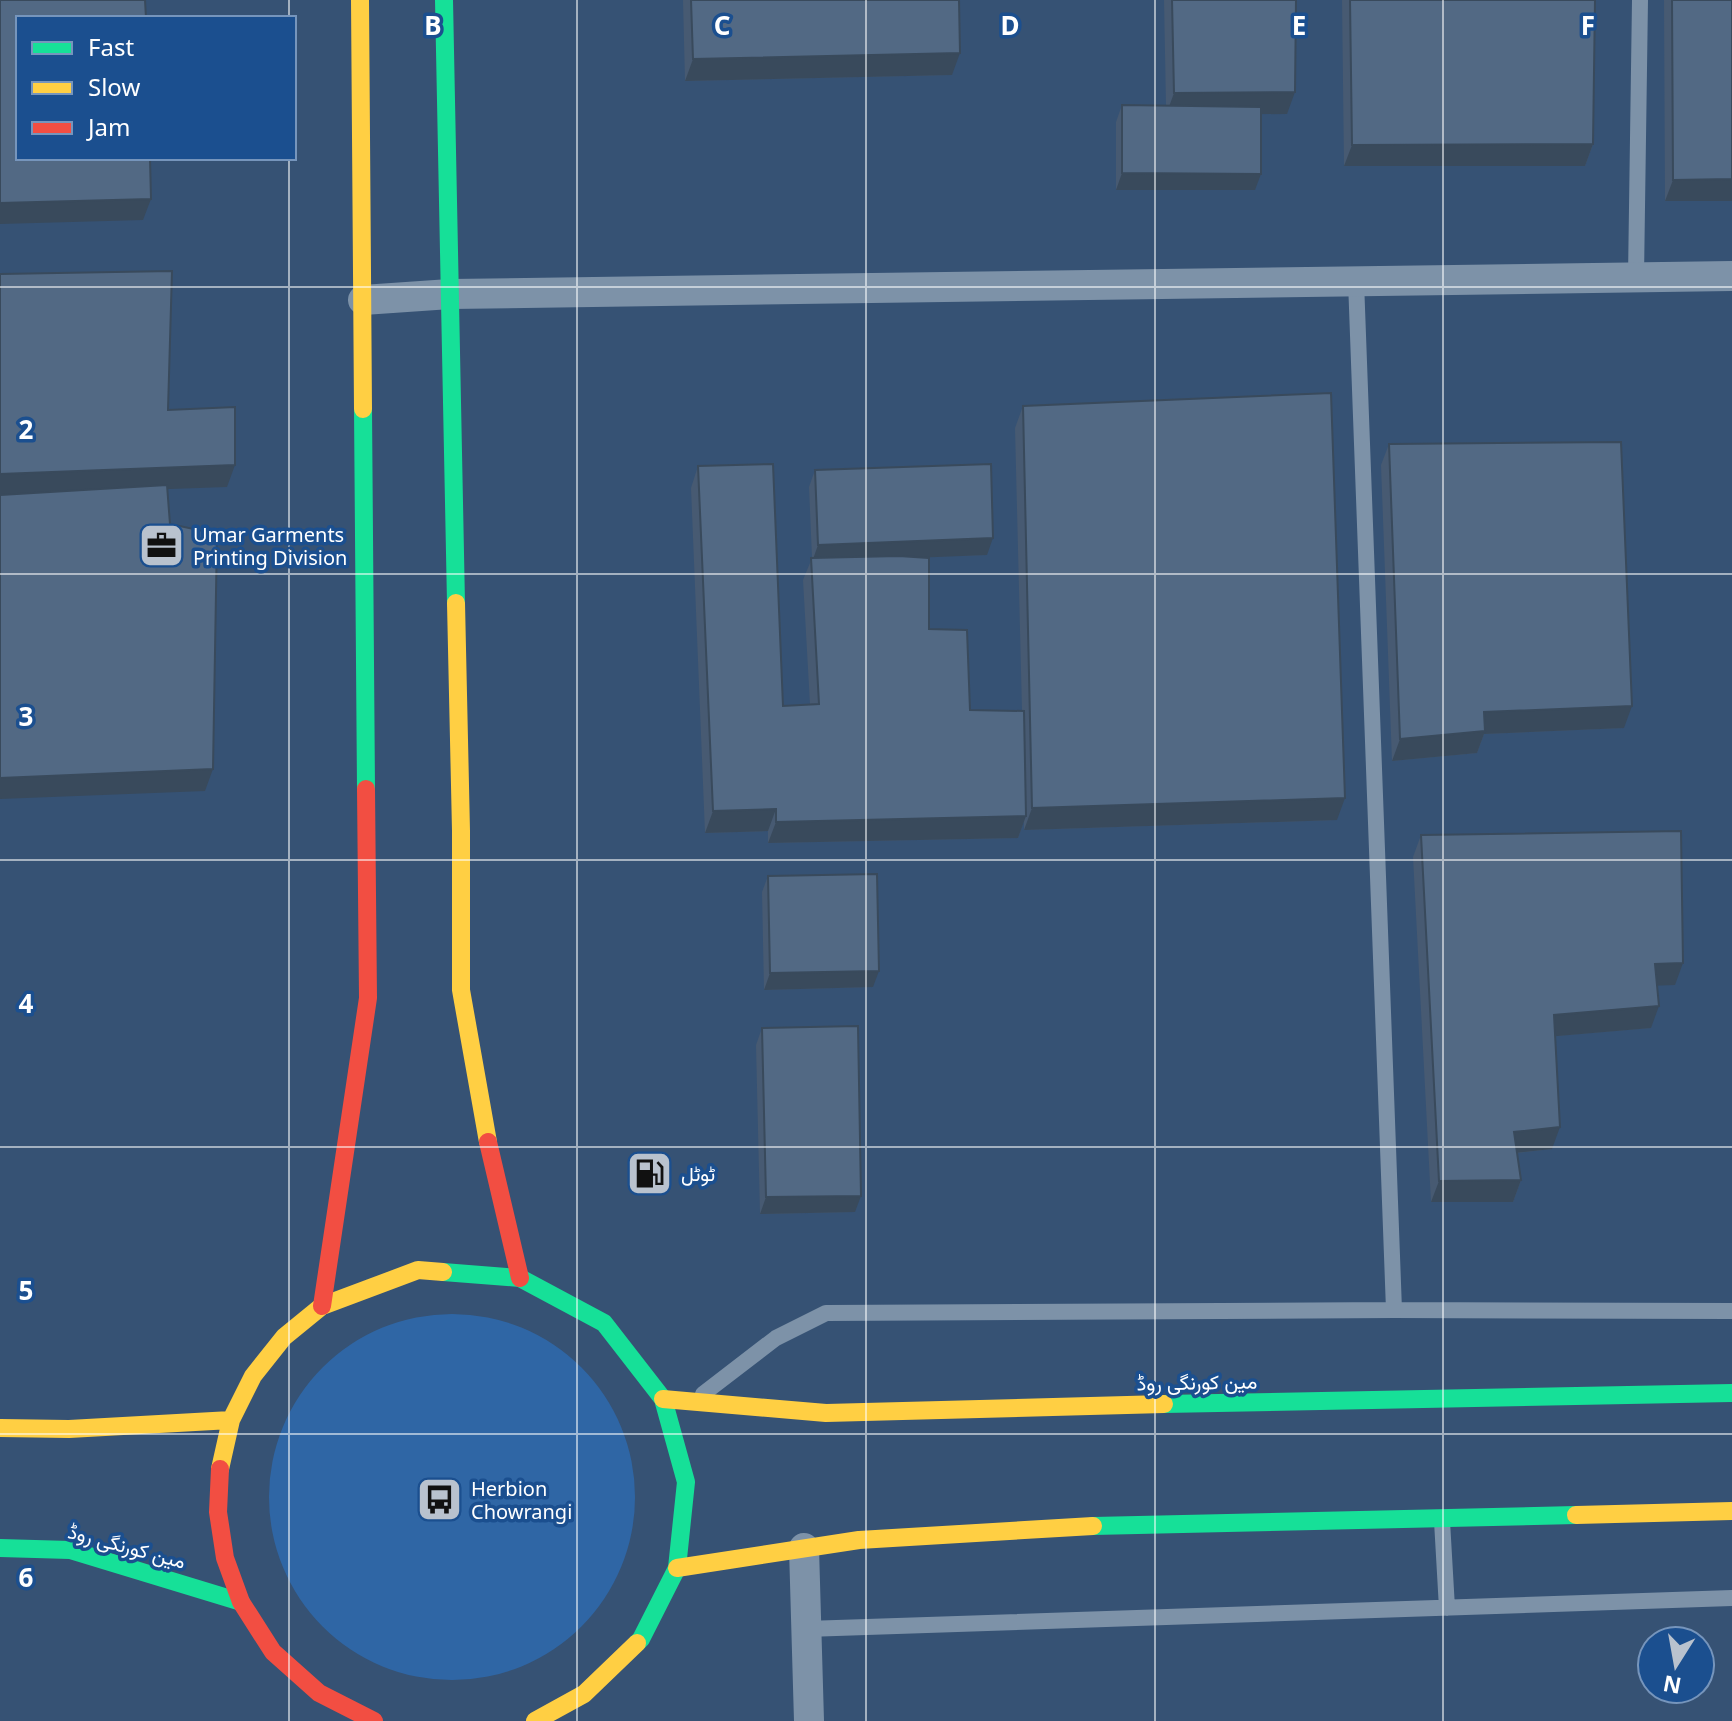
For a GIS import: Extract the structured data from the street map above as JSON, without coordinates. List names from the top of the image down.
{
  "streets": {
    "main road": ["مین کورنگی روڈ"]
  },
  "places": {
    "office": ["Umar Garments Printing Division"],
    "fuel station": ["ٹوٹل"],
    "bus stop": ["Herbion Chowrangi"]
  },
  "legend": ["Fast", "Slow", "Jam"],
  "north": "bottom",
  "grid": {
    "columns": [
      "B",
      "C",
      "D",
      "E",
      "F"
    ],
    "rows": [
      "2",
      "3",
      "4",
      "5",
      "6"
    ]
  }
}
